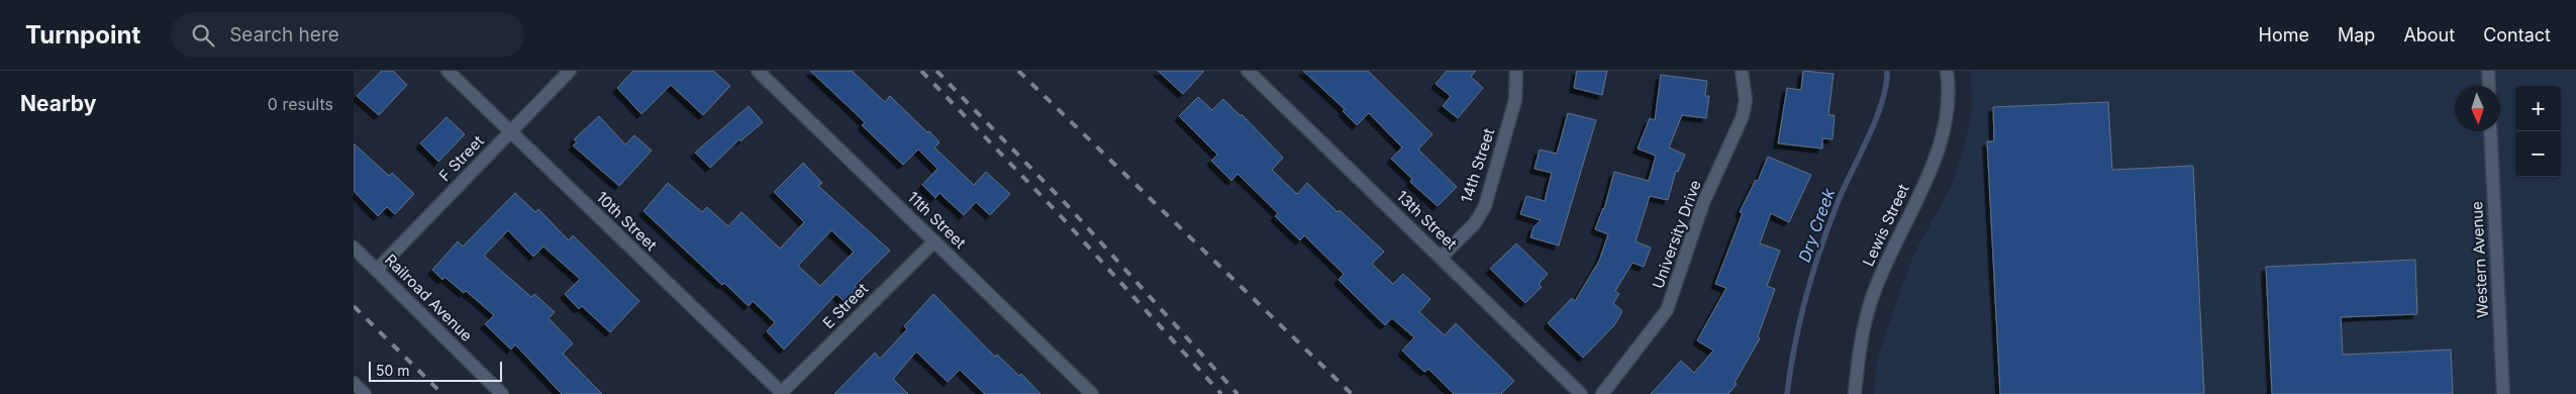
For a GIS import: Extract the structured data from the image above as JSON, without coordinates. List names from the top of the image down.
{
  "streets": {
    "street": [
      "F Street",
      "14th Street",
      "11th Street",
      "13th Street",
      "10th Street",
      "Lewis Street",
      "University Drive",
      "Western Avenue",
      "Railroad Avenue",
      "E Street"
    ]
  },
  "crossings": [
    ["F Street", "10th Street"],
    ["F Street", "Railroad Avenue"],
    ["14th Street", "13th Street"],
    ["11th Street", "E Street"],
    ["10th Street", "E Street"]
  ],
  "water": ["Dry Creek"],
  "scale_bar": "50 m",
  "north": "bottom",
  "page": {
    "header": "Turnpoint",
    "search": "Search here",
    "nav": [
      "Home",
      "Map",
      "About",
      "Contact"
    ],
    "heading": ["Nearby", "0 results"],
    "map_buttons": ["+", "−"],
    "scale": "50 m"
  }
}
